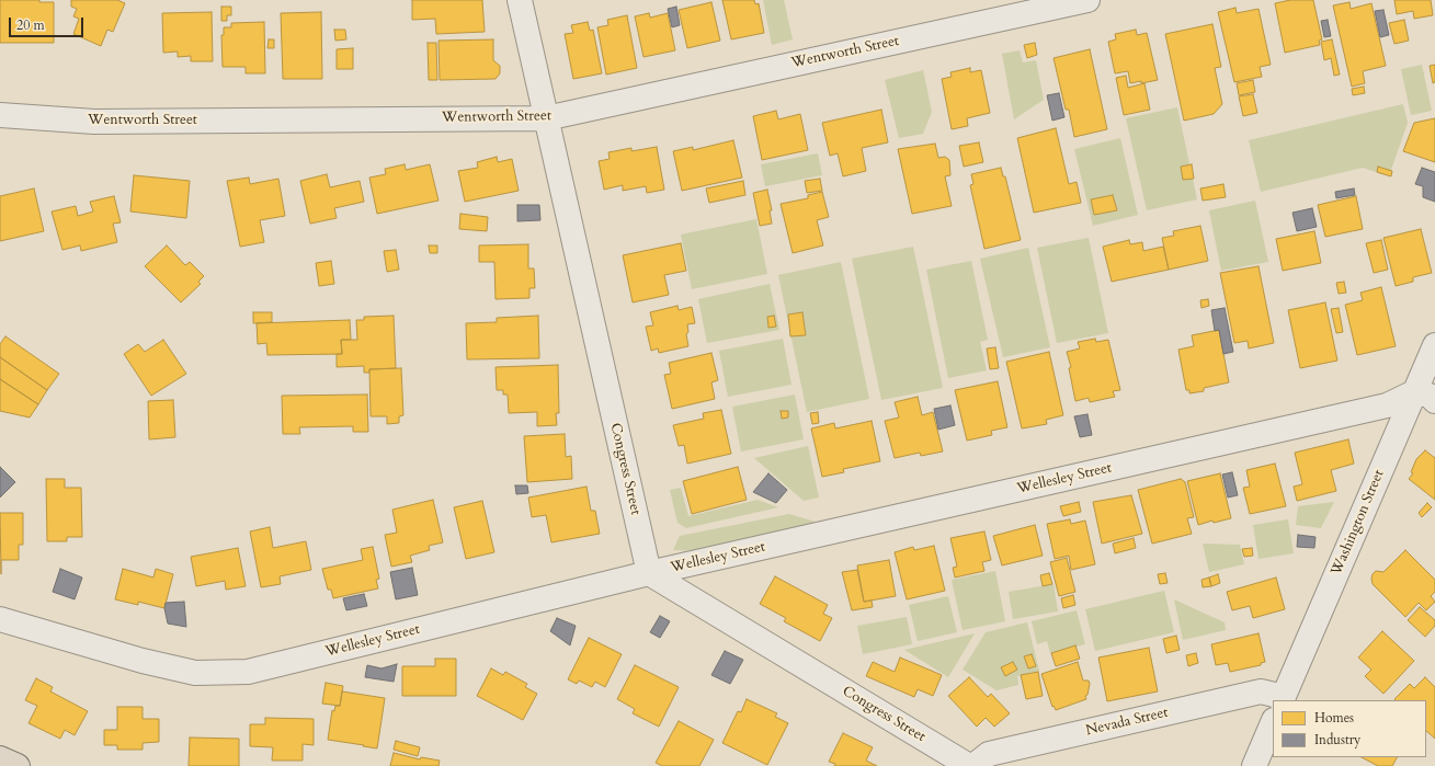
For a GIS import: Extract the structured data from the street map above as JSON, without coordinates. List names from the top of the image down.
{
  "streets": {
    "street": [
      "Wentworth Street",
      "Congress Street",
      "Wellesley Street",
      "Washington Street",
      "Nevada Street"
    ]
  },
  "crossings": [
    ["Wentworth Street", "Congress Street"],
    ["Congress Street", "Wellesley Street"],
    ["Wellesley Street", "Washington Street"],
    ["Washington Street", "Nevada Street"]
  ],
  "legend": ["Homes", "Industry"],
  "scale_bar": "20 m"
}
